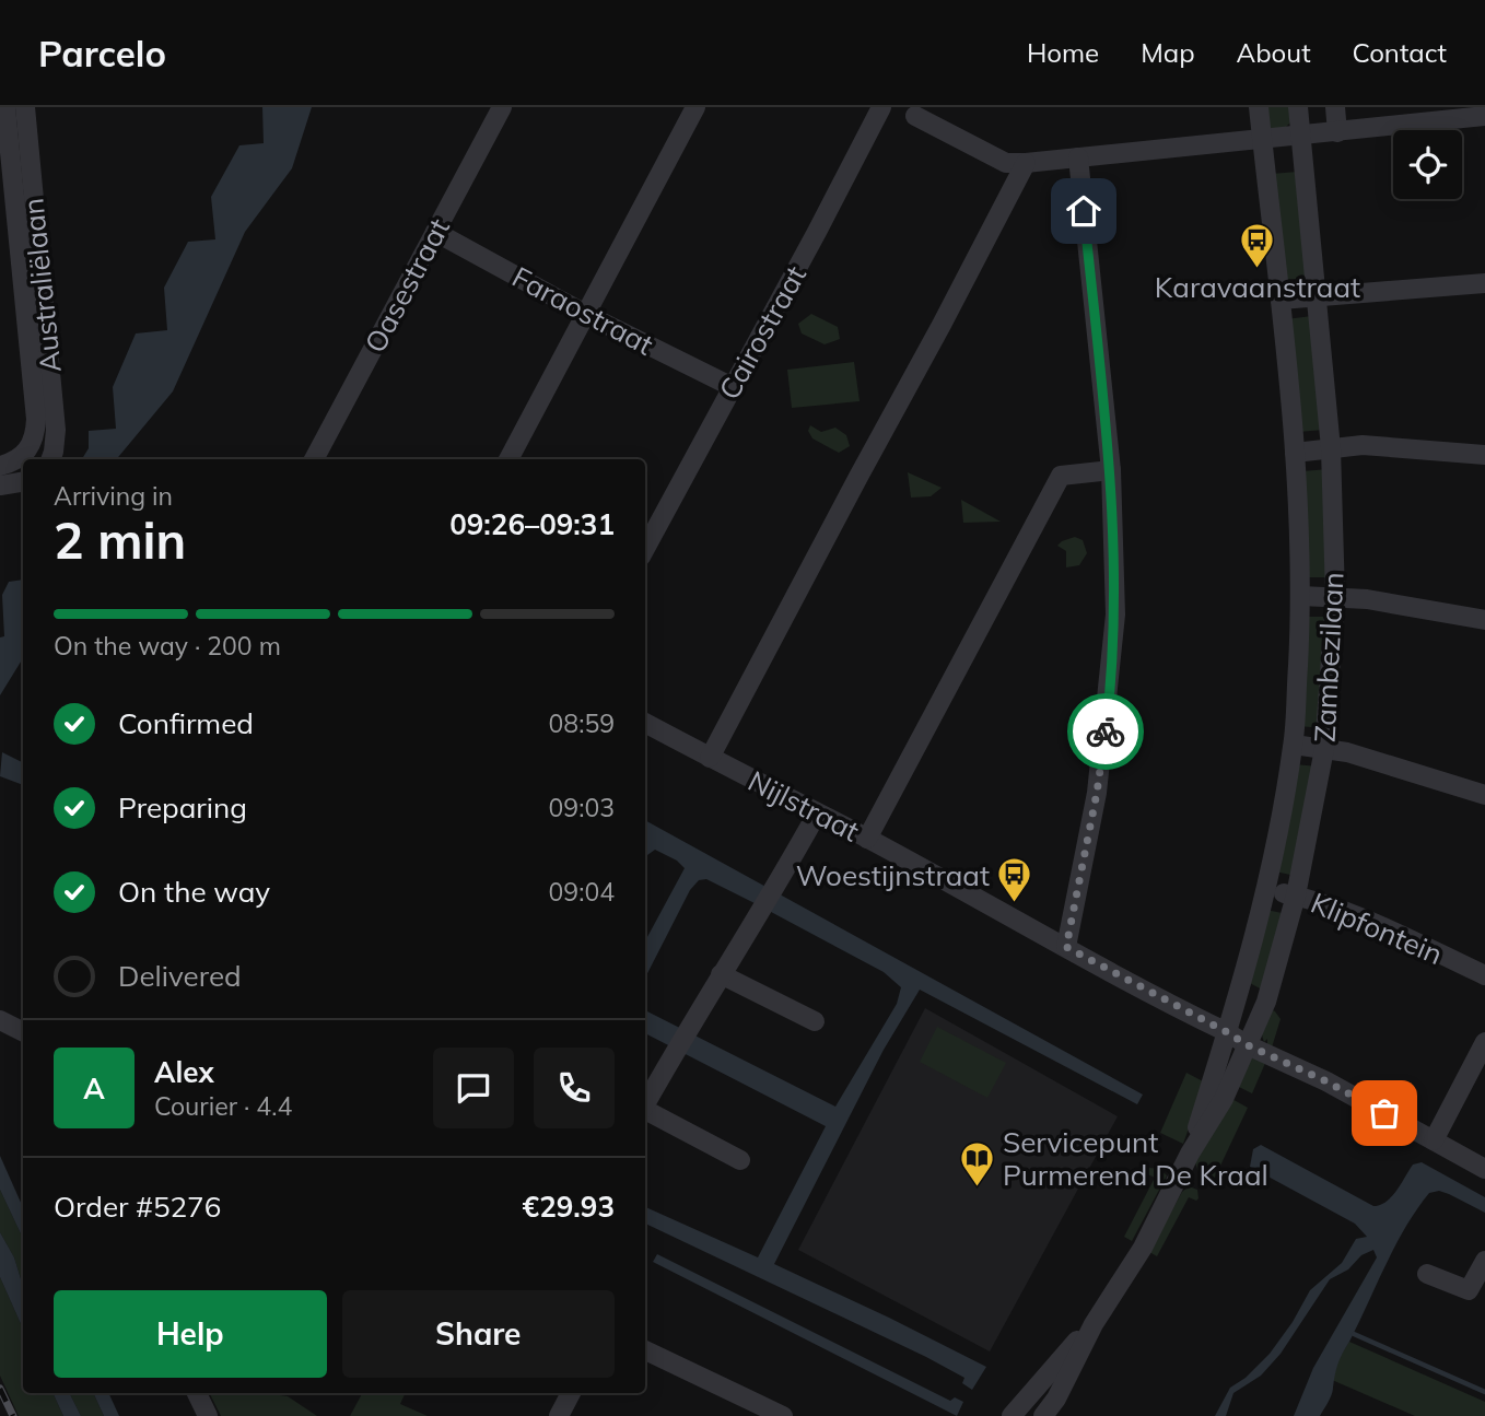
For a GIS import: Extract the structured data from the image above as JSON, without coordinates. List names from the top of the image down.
{
  "streets": {
    "street": [
      "Australiëlaan",
      "Oasestraat",
      "Faraostraat",
      "Cairostraat",
      "Zambezilaan",
      "Nijlstraat",
      "Klipfontein"
    ]
  },
  "crossings": [
    ["Oasestraat", "Faraostraat"],
    ["Faraostraat", "Cairostraat"],
    ["Zambezilaan", "Nijlstraat"],
    ["Zambezilaan", "Klipfontein"]
  ],
  "places": {
    "bus stop": ["Karavaanstraat", "Woestijnstraat"],
    "library": ["Servicepunt Purmerend De Kraal"]
  },
  "page": {
    "header": "Parcelo",
    "nav": [
      "Home",
      "Map",
      "About",
      "Contact"
    ],
    "heading": ["2 min", "Arriving in", "09:26–09:31"],
    "panel": [
      "Alex",
      "Courier · 4.4",
      "Order #5276",
      "€29.93"
    ],
    "bar": "On the way · 200 m",
    "list": [
      ["Confirmed", "08:59"],
      ["Preparing", "09:03"],
      ["On the way", "09:04"],
      "Delivered"
    ],
    "round": "A",
    "buttons": ["Help", "Share"]
  }
}
